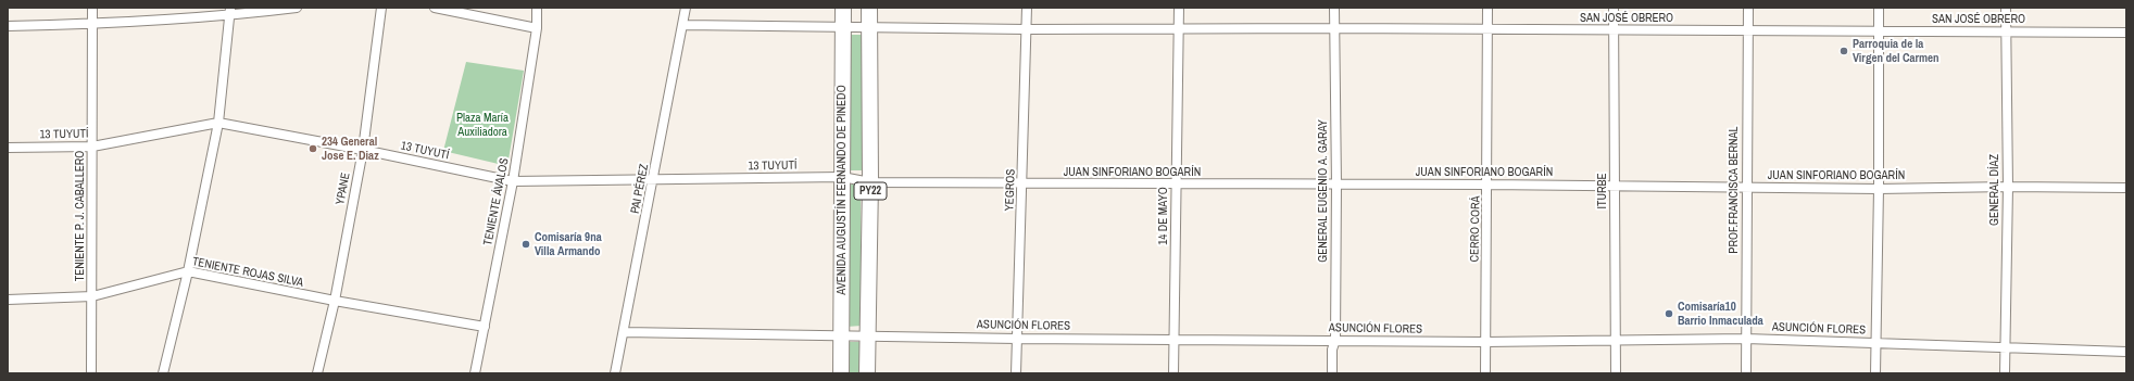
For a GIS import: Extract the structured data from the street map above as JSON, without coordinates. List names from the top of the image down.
{
  "streets": {
    "highway": ["AVENIDA AUGUSTÍN FERNANDO DE PINEDO", "PY22"],
    "street": [
      "SAN JOSÉ OBRERO",
      "13 TUYUTÍ",
      "JUAN SINFORIANO BOGARÍN",
      "YPANE",
      "PAI PÉREZ",
      "YEGROS",
      "PROF.FRANCISCA BERNAL",
      "GENERAL DÍAZ",
      "GENERAL EUGENIO A. GARAY",
      "ITURBE",
      "TENIENTE ÁVALOS",
      "TENIENTE P. J. CABALLERO",
      "14 DE MAYO",
      "CERRO CORÁ",
      "TENIENTE ROJAS SILVA",
      "ASUNCIÓN FLORES"
    ]
  },
  "crossings": [
    ["SAN JOSÉ OBRERO", "PAI PÉREZ"],
    ["SAN JOSÉ OBRERO", "AVENIDA AUGUSTÍN FERNANDO DE PINEDO"],
    ["SAN JOSÉ OBRERO", "YEGROS"],
    ["SAN JOSÉ OBRERO", "PROF.FRANCISCA BERNAL"],
    ["SAN JOSÉ OBRERO", "GENERAL DÍAZ"],
    ["SAN JOSÉ OBRERO", "PY22"],
    ["SAN JOSÉ OBRERO", "GENERAL EUGENIO A. GARAY"],
    ["SAN JOSÉ OBRERO", "ITURBE"],
    ["SAN JOSÉ OBRERO", "14 DE MAYO"],
    ["SAN JOSÉ OBRERO", "CERRO CORÁ"],
    ["13 TUYUTÍ", "JUAN SINFORIANO BOGARÍN"],
    ["13 TUYUTÍ", "YPANE"],
    ["13 TUYUTÍ", "PAI PÉREZ"],
    ["13 TUYUTÍ", "AVENIDA AUGUSTÍN FERNANDO DE PINEDO"],
    ["13 TUYUTÍ", "TENIENTE ÁVALOS"],
    ["13 TUYUTÍ", "TENIENTE P. J. CABALLERO"],
    ["JUAN SINFORIANO BOGARÍN", "AVENIDA AUGUSTÍN FERNANDO DE PINEDO"],
    ["JUAN SINFORIANO BOGARÍN", "YEGROS"],
    ["JUAN SINFORIANO BOGARÍN", "PROF.FRANCISCA BERNAL"],
    ["JUAN SINFORIANO BOGARÍN", "GENERAL DÍAZ"],
    ["JUAN SINFORIANO BOGARÍN", "PY22"],
    ["JUAN SINFORIANO BOGARÍN", "GENERAL EUGENIO A. GARAY"],
    ["JUAN SINFORIANO BOGARÍN", "ITURBE"],
    ["JUAN SINFORIANO BOGARÍN", "14 DE MAYO"],
    ["JUAN SINFORIANO BOGARÍN", "CERRO CORÁ"],
    ["YPANE", "TENIENTE ROJAS SILVA"],
    ["PAI PÉREZ", "ASUNCIÓN FLORES"],
    ["AVENIDA AUGUSTÍN FERNANDO DE PINEDO", "ASUNCIÓN FLORES"],
    ["YEGROS", "ASUNCIÓN FLORES"],
    ["PROF.FRANCISCA BERNAL", "ASUNCIÓN FLORES"],
    ["GENERAL DÍAZ", "ASUNCIÓN FLORES"],
    ["PY22", "ASUNCIÓN FLORES"],
    ["GENERAL EUGENIO A. GARAY", "ASUNCIÓN FLORES"],
    ["ITURBE", "ASUNCIÓN FLORES"],
    ["TENIENTE ÁVALOS", "TENIENTE ROJAS SILVA"],
    ["TENIENTE P. J. CABALLERO", "TENIENTE ROJAS SILVA"],
    ["14 DE MAYO", "ASUNCIÓN FLORES"],
    ["CERRO CORÁ", "ASUNCIÓN FLORES"]
  ],
  "parks": ["Plaza María Auxiliadora"],
  "places": [
    "Parroquia de la Virgen del Carmen",
    "234 General Jose E. Diaz",
    "Comisaría 9na Villa Armando",
    "Comisaría10 Barrio Inmaculada"
  ]
}
